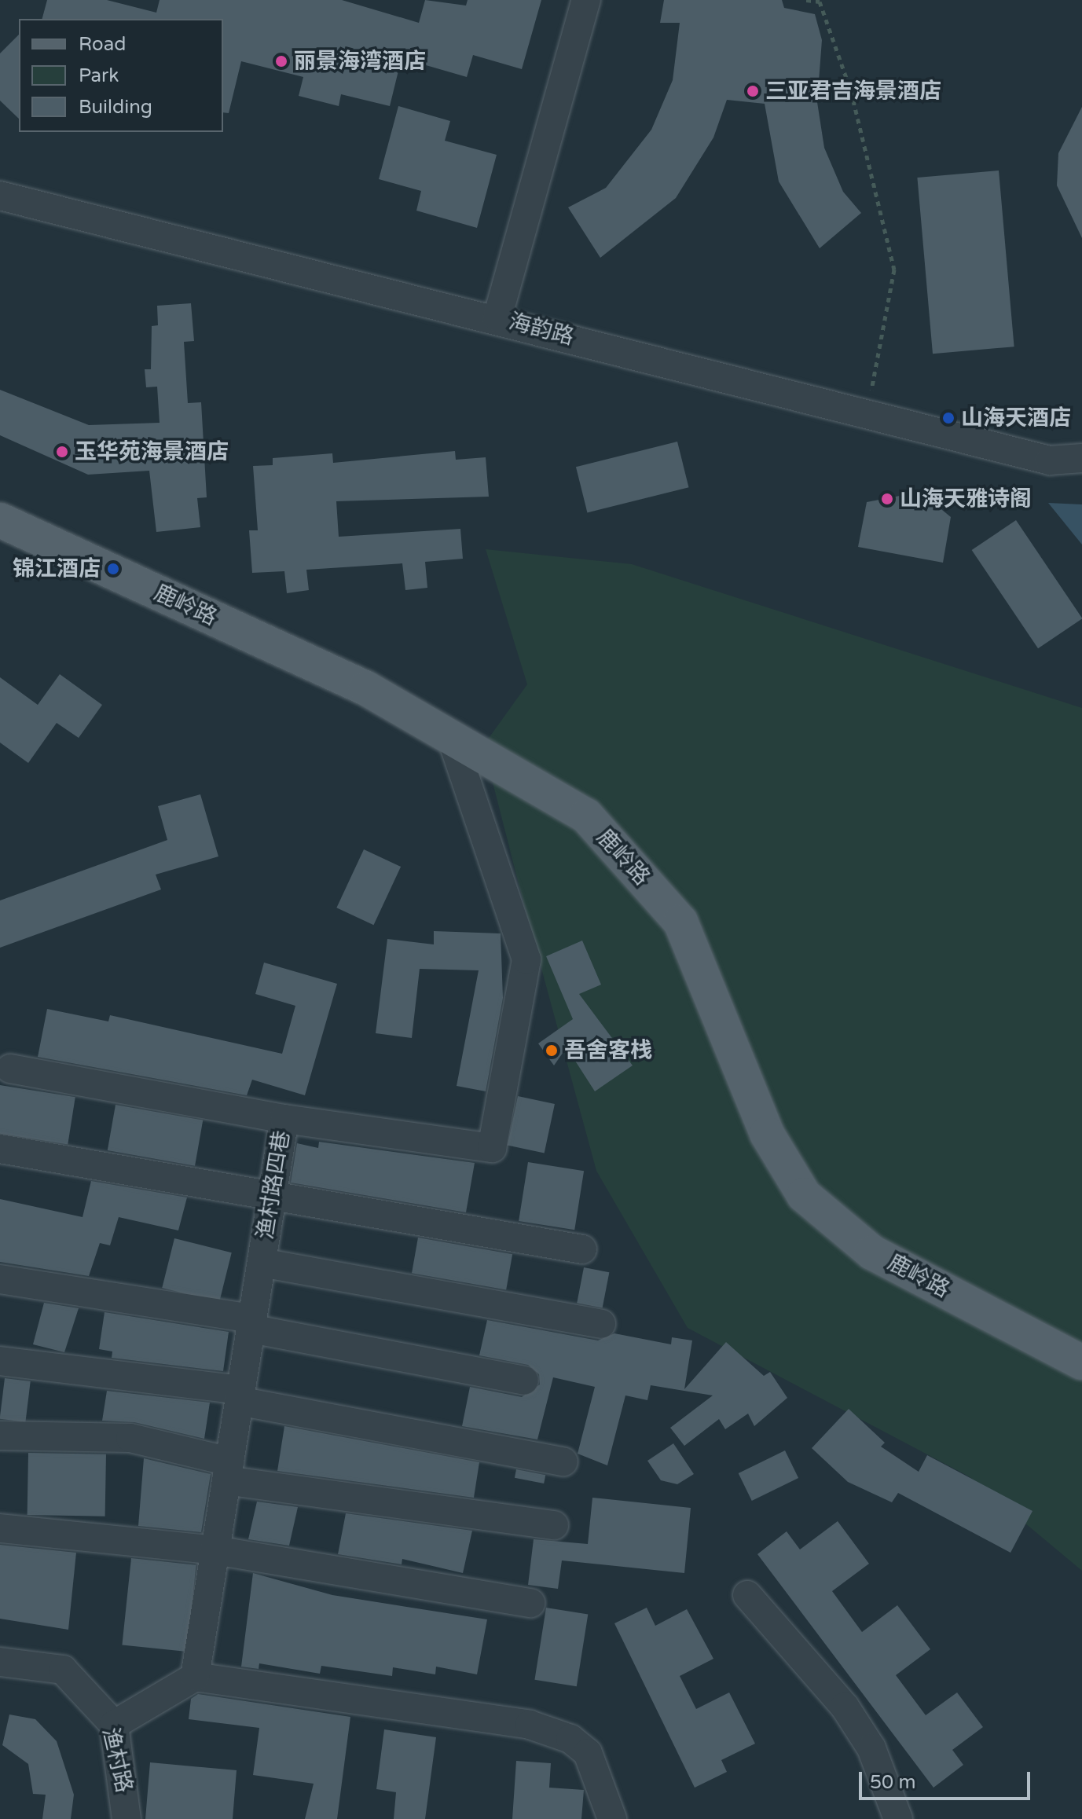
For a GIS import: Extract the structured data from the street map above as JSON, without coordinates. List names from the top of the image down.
{
  "streets": {
    "main road": ["鹿岭路"],
    "street": ["海韵路", "渔村路四巷", "渔村路"]
  },
  "crossings": [
    ["鹿岭路", "渔村路四巷"]
  ],
  "places": [
    "丽景海湾酒店",
    "三亚君吉海景酒店",
    "山海天酒店",
    "玉华苑海景酒店",
    "山海天雅诗阁",
    "锦江酒店",
    "吾舍客栈"
  ],
  "legend": ["Road", "Park", "Building"],
  "scale_bar": "50 m"
}
